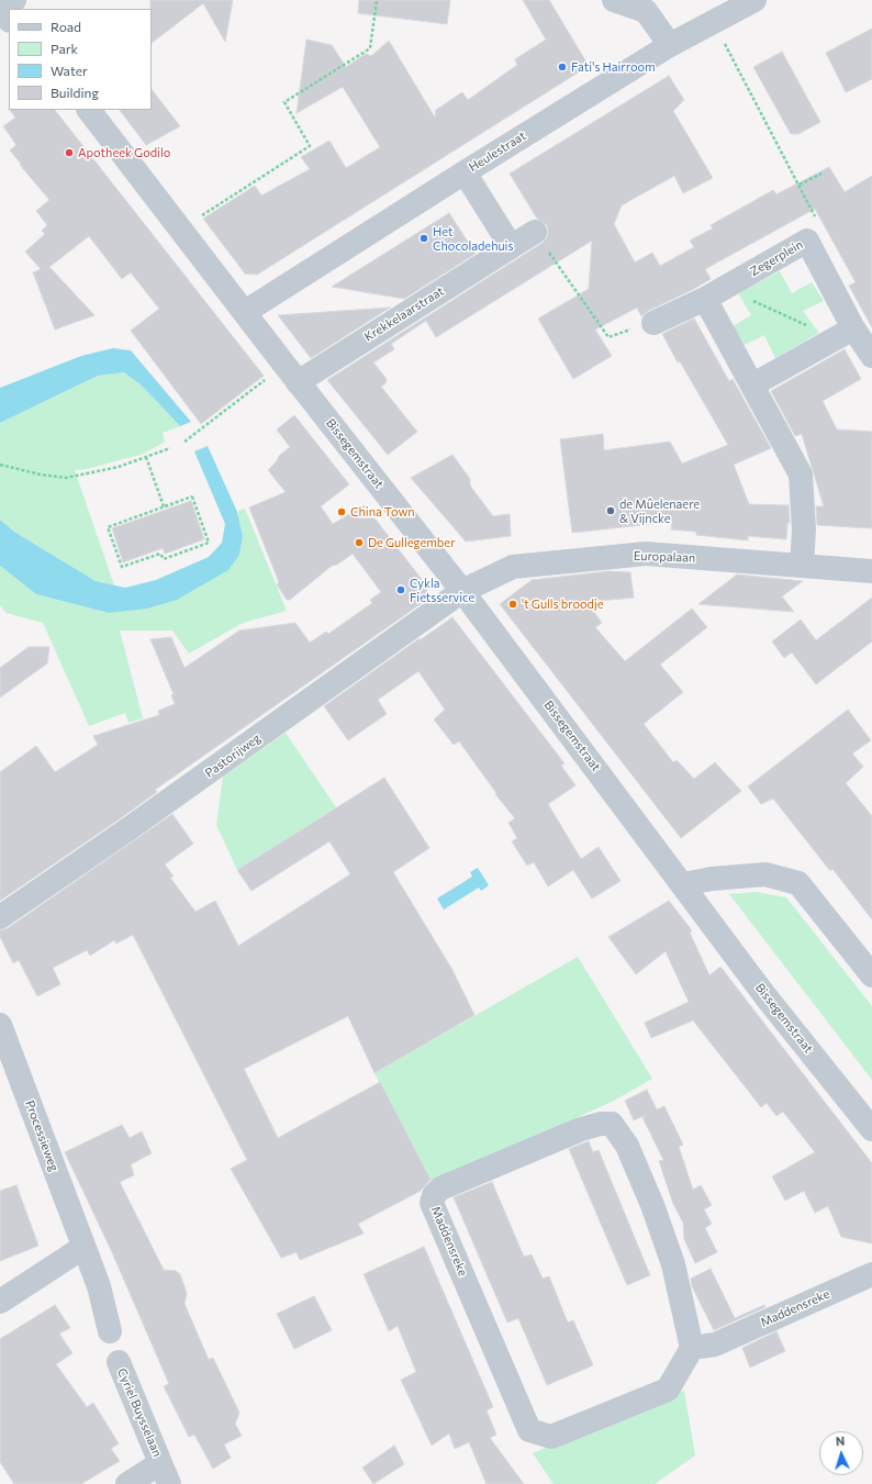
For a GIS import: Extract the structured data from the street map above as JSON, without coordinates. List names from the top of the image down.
{
  "streets": {
    "street": [
      "Heulestraat",
      "Zegerplein",
      "Krekkelaarstraat",
      "Bissegemstraat",
      "Europalaan",
      "Pastorijweg",
      "Processieweg",
      "Maddensreke",
      "Cyriel Buysselaan"
    ]
  },
  "crossings": [
    ["Heulestraat", "Bissegemstraat"],
    ["Krekkelaarstraat", "Bissegemstraat"],
    ["Bissegemstraat", "Europalaan"],
    ["Bissegemstraat", "Pastorijweg"],
    ["Europalaan", "Pastorijweg"]
  ],
  "places": [
    "Fati's Hairroom",
    "Apotheek Godilo",
    "Het Chocoladehuis",
    "de Mûelenaere & Vijncke",
    "China Town",
    "De Gullegember",
    "Cykla Fietsservice",
    "'t Gulls broodje"
  ],
  "legend": [
    "Road",
    "Park",
    "Water",
    "Building"
  ],
  "north": "top"
}
